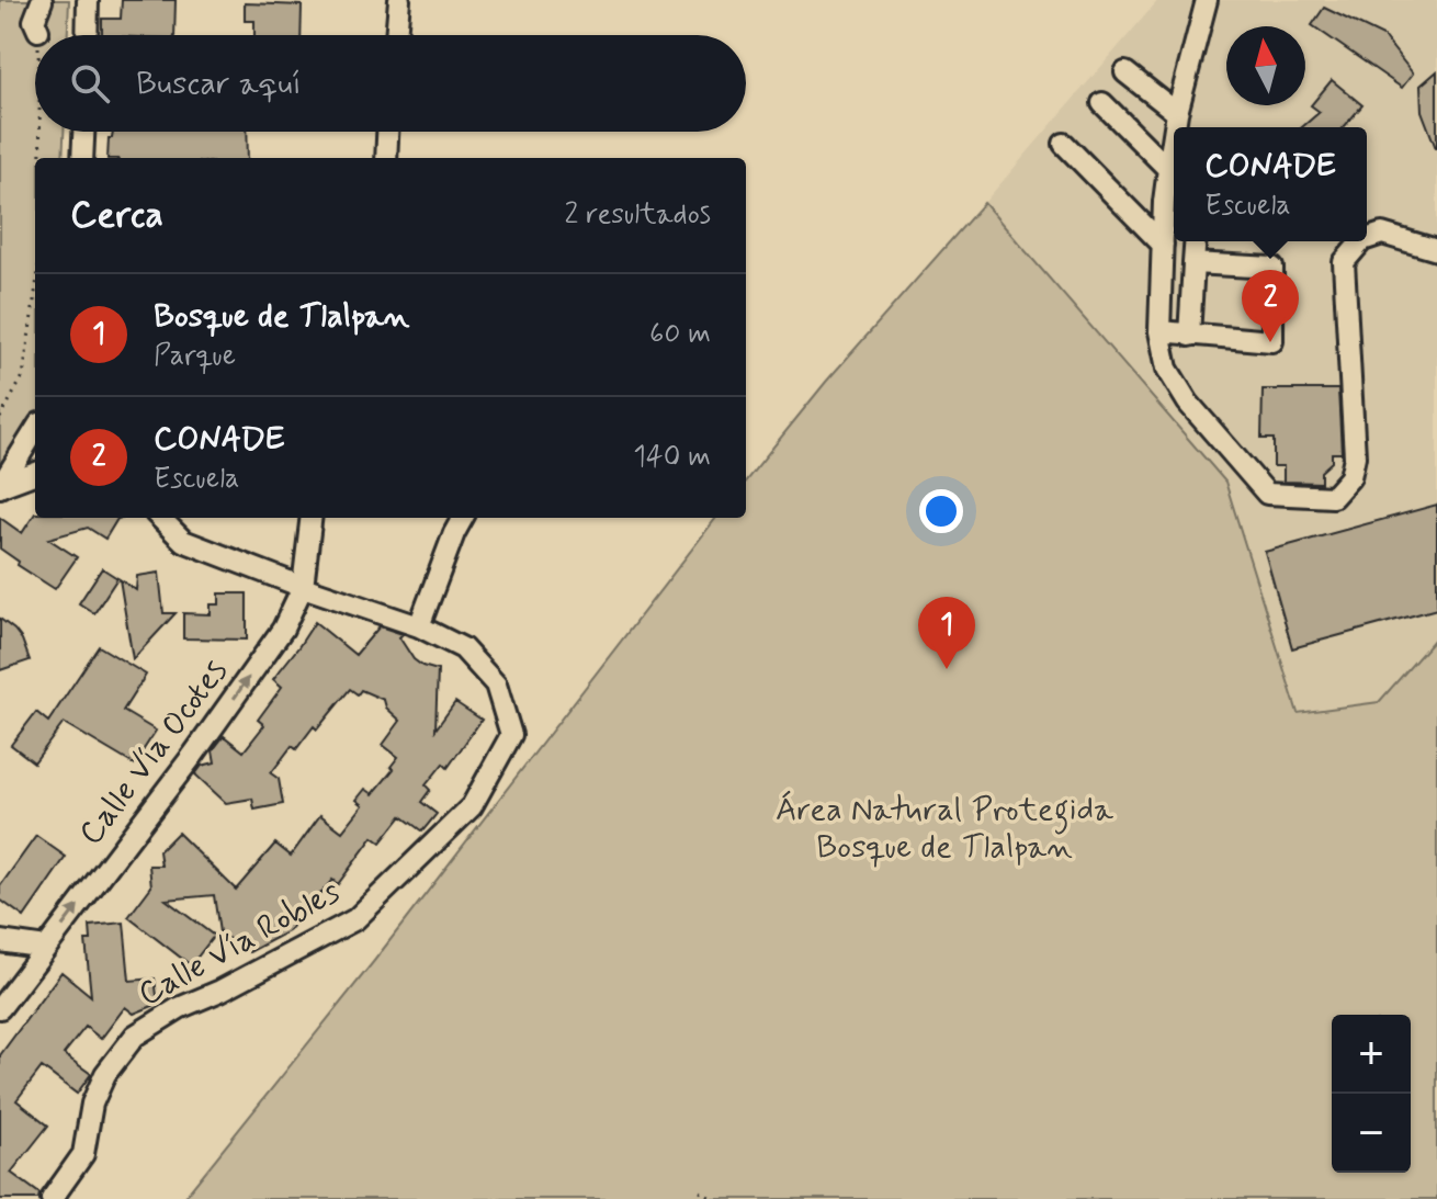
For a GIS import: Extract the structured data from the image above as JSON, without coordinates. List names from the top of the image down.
{
  "streets": {
    "street": ["Calle Vía Ocotes", "Calle Vía Robles"]
  },
  "crossings": [
    ["Calle Vía Ocotes", "Calle Vía Robles"]
  ],
  "one_way": ["Calle Vía Ocotes"],
  "parks": ["Área Natural Protegida Bosque de Tlalpan"],
  "north": "top",
  "page": {
    "search": "Buscar aquí",
    "popup": ["CONADE", "Escuela"],
    "heading": ["Cerca", "2 resultados"],
    "pins": ["2", "1"],
    "list": [
      {
        "mark": "1",
        "name": "Bosque de Tlalpan",
        "note": "Parque",
        "value": "60 m"
      },
      {
        "mark": "2",
        "name": "CONADE",
        "note": "Escuela",
        "value": "140 m"
      }
    ],
    "map_buttons": ["+", "−"]
  }
}
